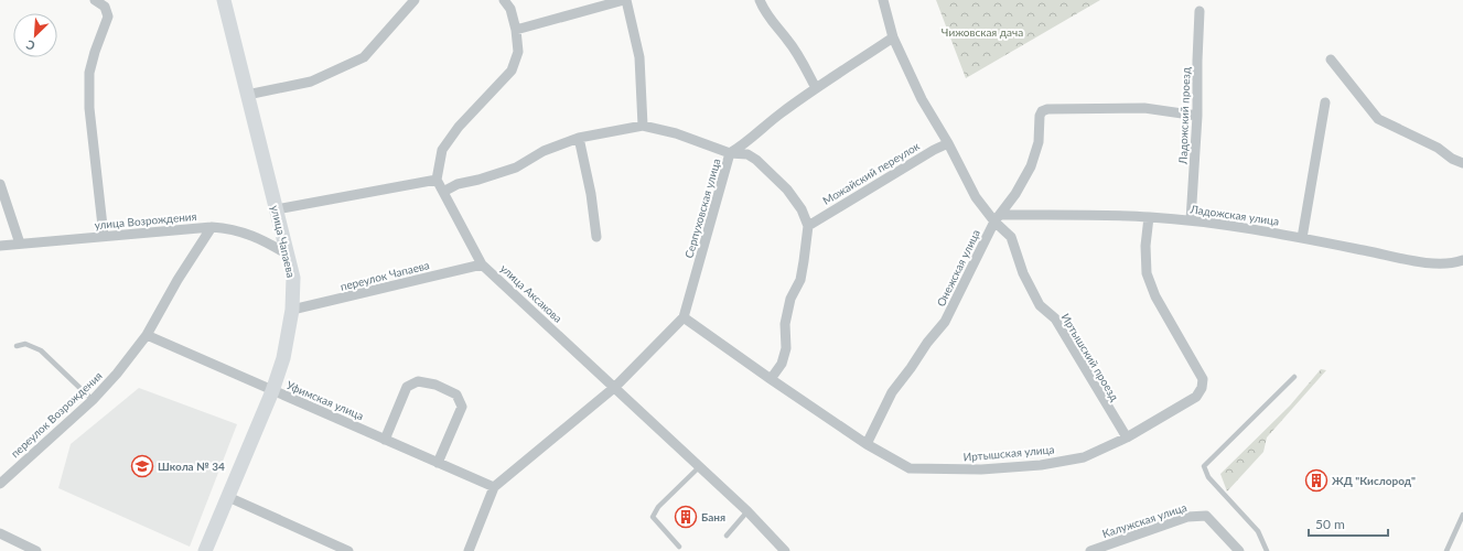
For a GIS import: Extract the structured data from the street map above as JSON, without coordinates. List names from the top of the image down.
{
  "streets": {
    "street": [
      "Ладожский проезд",
      "Можайский переулок",
      "Серпуховская улица",
      "Ладожская улица",
      "улица Возрождения",
      "улица Чапаева",
      "Онежская улица",
      "переулок Чапаева",
      "улица Аксакова",
      "Иртышский проезд",
      "Уфимская улица",
      "переулок Возрождения",
      "Иртышская улица",
      "Калужская улица"
    ]
  },
  "crossings": [
    ["Ладожский проезд", "Ладожская улица"],
    ["Ладожский проезд", "Онежская улица"],
    ["Серпуховская улица", "улица Аксакова"],
    ["Серпуховская улица", "Уфимская улица"],
    ["Серпуховская улица", "Иртышская улица"],
    ["Ладожская улица", "Онежская улица"],
    ["Ладожская улица", "Иртышский проезд"],
    ["Ладожская улица", "Иртышская улица"],
    ["улица Возрождения", "улица Чапаева"],
    ["улица Возрождения", "переулок Возрождения"],
    ["улица Чапаева", "переулок Чапаева"],
    ["улица Чапаева", "Уфимская улица"],
    ["Онежская улица", "Иртышский проезд"],
    ["Онежская улица", "Иртышская улица"],
    ["переулок Чапаева", "улица Аксакова"],
    ["Иртышский проезд", "Иртышская улица"],
    ["Уфимская улица", "переулок Возрождения"]
  ],
  "parks": ["Чижовская дача"],
  "places": {
    "school or university": ["Школа № 34"],
    "building": ["ЖД \"Кислород\"", "Баня"]
  },
  "scale_bar": "50 m",
  "north": "bottom left"
}
